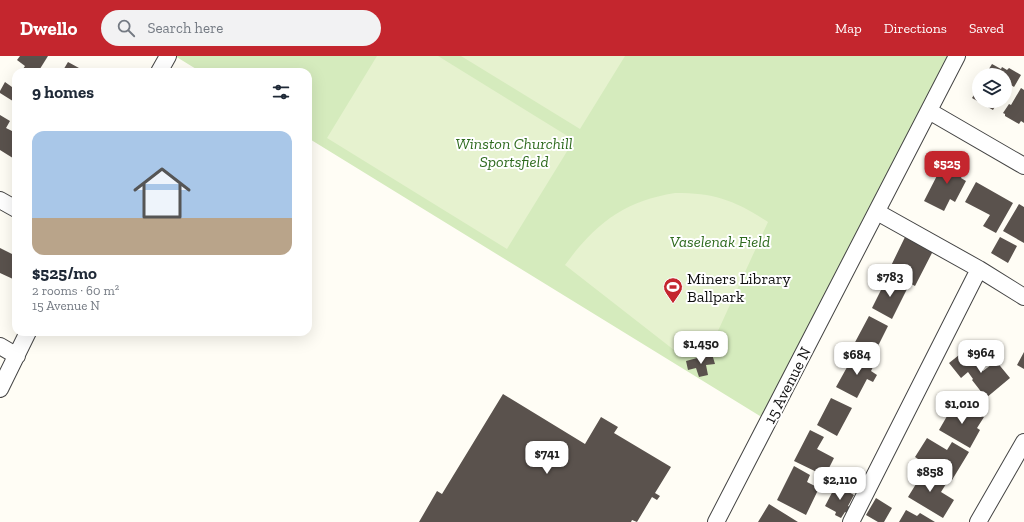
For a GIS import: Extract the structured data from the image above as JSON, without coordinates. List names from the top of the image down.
{
  "streets": {
    "street": ["15 Avenue N"]
  },
  "parks": ["Winston Churchill Sportsfield", "Vaselenak Field"],
  "places": {
    "sports": ["Miners Library Ballpark"]
  },
  "page": {
    "header": "Dwello",
    "search": "Search here",
    "nav": ["Map", "Directions", "Saved"],
    "heading": "9 homes",
    "list": [
      {
        "name": "$525/mo",
        "note": "2 rooms · 60 m² · 15 Avenue N"
      }
    ],
    "price": [
      "$525",
      "$783",
      "$1,450",
      "$964",
      "$684",
      "$1,010",
      "$741",
      "$858",
      "$2,110"
    ]
  }
}
